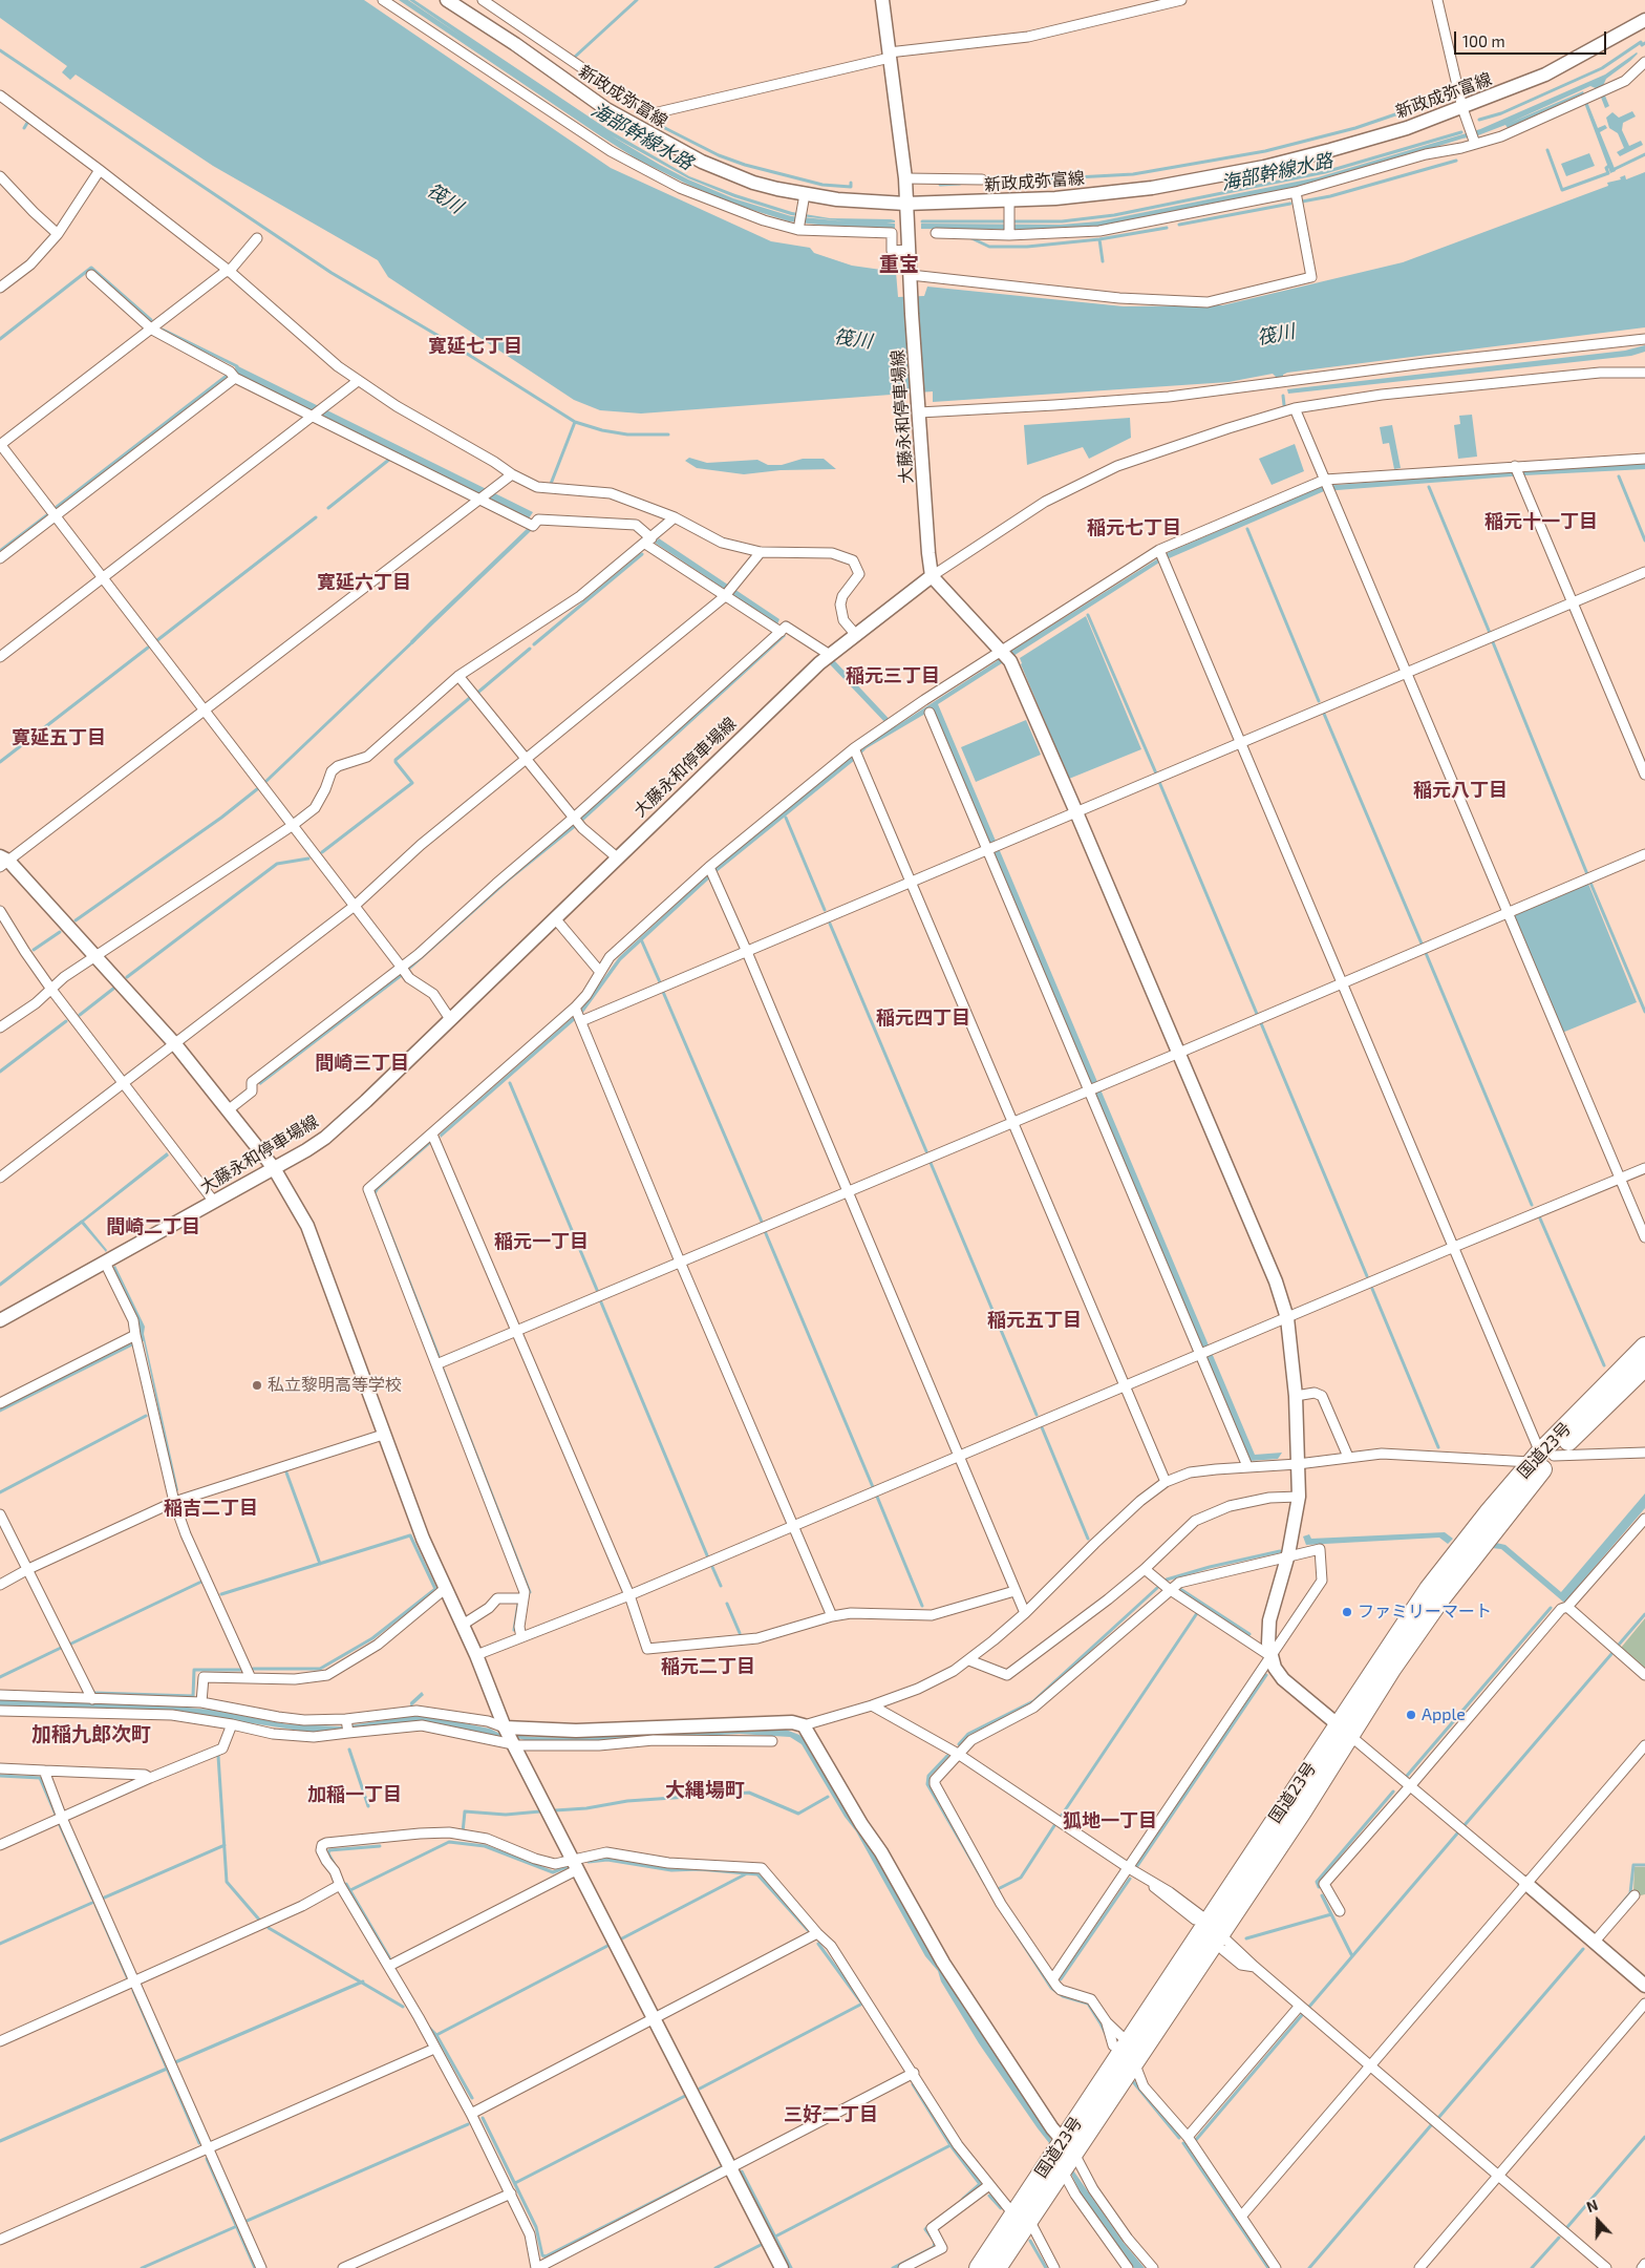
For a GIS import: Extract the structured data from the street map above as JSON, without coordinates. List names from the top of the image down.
{
  "streets": {
    "highway": ["国道23号"],
    "street": ["新政成弥富線", "大藤永和停車場線"]
  },
  "crossings": [
    ["新政成弥富線", "大藤永和停車場線"]
  ],
  "districts": [
    "重宝",
    "寛延七丁目",
    "稲元十一丁目",
    "稲元七丁目",
    "寛延六丁目",
    "稲元三丁目",
    "寛延五丁目",
    "稲元八丁目",
    "稲元四丁目",
    "間崎三丁目",
    "間崎二丁目",
    "稲元一丁目",
    "稲元五丁目",
    "稲吉二丁目",
    "稲元二丁目",
    "加稲九郎次町",
    "大縄場町",
    "加稲一丁目",
    "狐地一丁目",
    "三好二丁目"
  ],
  "water": ["海部幹線水路", "筏川"],
  "places": ["私立黎明高等学校", "ファミリーマート", "Apple"],
  "scale_bar": "100 m",
  "north": "top"
}
